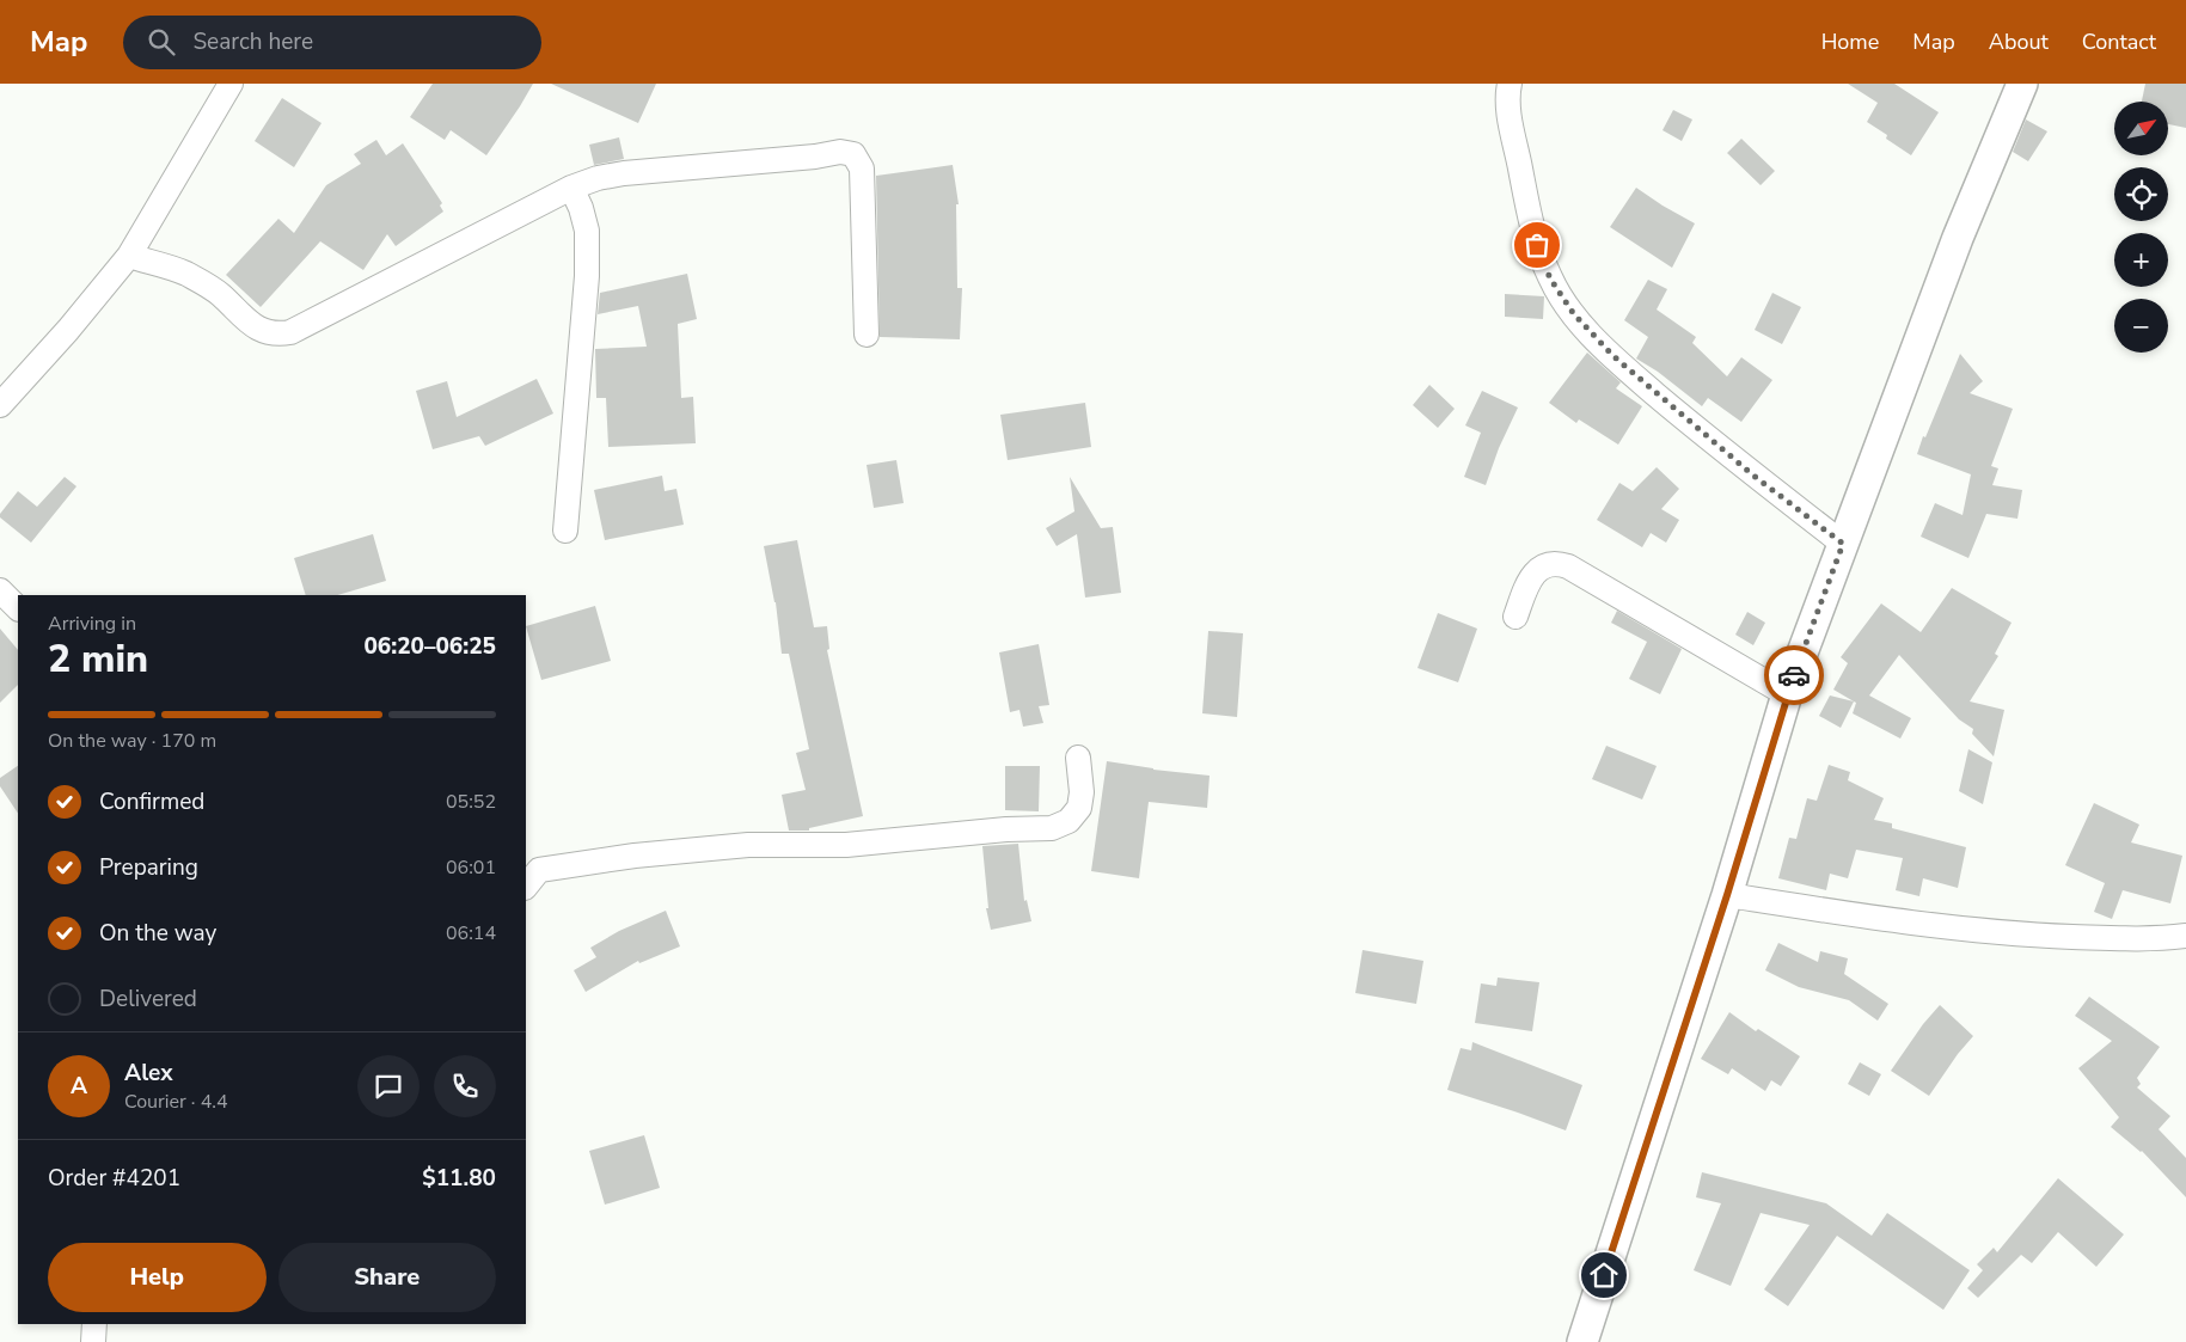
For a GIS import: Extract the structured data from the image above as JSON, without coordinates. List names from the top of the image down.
{
  "north": "top right",
  "page": {
    "header": "Map",
    "search": "Search here",
    "nav": [
      "Home",
      "Map",
      "About",
      "Contact"
    ],
    "map_buttons": ["+", "−"],
    "heading": ["2 min", "Arriving in", "06:20–06:25"],
    "panel": [
      "Alex",
      "Courier · 4.4",
      "Order #4201",
      "$11.80"
    ],
    "bar": "On the way · 170 m",
    "list": [
      ["Confirmed", "05:52"],
      ["Preparing", "06:01"],
      ["On the way", "06:14"],
      "Delivered"
    ],
    "round": "A",
    "buttons": ["Help", "Share"]
  }
}
